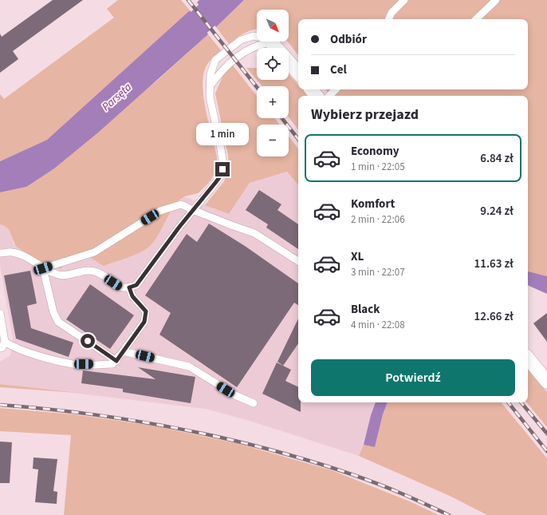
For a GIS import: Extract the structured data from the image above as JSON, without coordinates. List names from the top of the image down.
{
  "water": ["Parsęta"],
  "north": "bottom right",
  "page": {
    "map_buttons": ["+", "−"],
    "banner": ["Odbiór", "Cel"],
    "heading": "Wybierz przejazd",
    "bubble": "1 min",
    "list": [
      {
        "name": "Economy",
        "note": "1 min · 22:05",
        "value": "6.84 zł"
      },
      {
        "name": "Komfort",
        "note": "2 min · 22:06",
        "value": "9.24 zł"
      },
      {
        "name": "XL",
        "note": "3 min · 22:07",
        "value": "11.63 zł"
      },
      {
        "name": "Black",
        "note": "4 min · 22:08",
        "value": "12.66 zł"
      }
    ],
    "buttons": "Potwierdź"
  }
}
